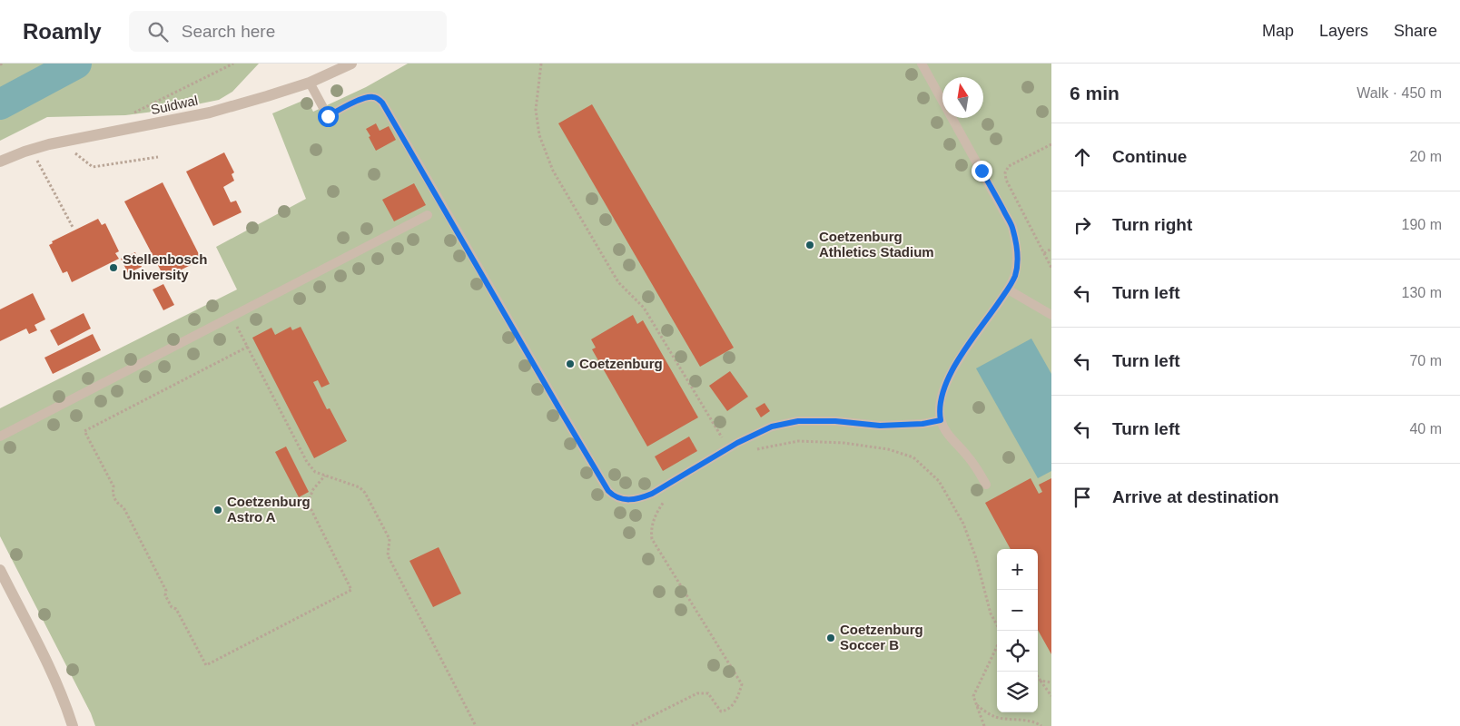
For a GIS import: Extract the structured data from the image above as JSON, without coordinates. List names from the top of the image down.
{
  "streets": {
    "street": ["Suidwal"]
  },
  "places": [
    "Coetzenburg Athletics Stadium",
    "Stellenbosch University",
    "Coetzenburg",
    "Coetzenburg Astro A",
    "Coetzenburg Soccer B"
  ],
  "north": "top",
  "page": {
    "header": "Roamly",
    "search": "Search here",
    "nav": ["Map", "Layers", "Share"],
    "heading": ["6 min", "Walk · 450 m"],
    "list": [
      ["Continue", "20 m"],
      ["Turn right", "190 m"],
      ["Turn left", "130 m"],
      ["Turn left", "70 m"],
      ["Turn left", "40 m"],
      "Arrive at destination"
    ],
    "map_buttons": ["+", "−"]
  }
}
